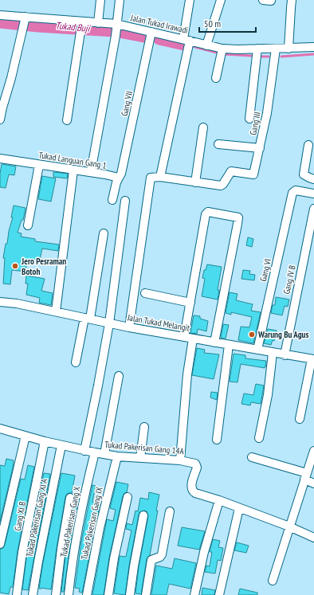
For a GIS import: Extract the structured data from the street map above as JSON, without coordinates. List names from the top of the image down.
{
  "streets": {
    "street": [
      "Jalan Tukad Irawadi",
      "Gang VII",
      "Gang III",
      "Tukad Languan Gang 1",
      "Gang VI",
      "Gang IV B",
      "Jalan Tukad Melangit",
      "Tukad Pakerisan Gang 14A",
      "Gang XI B",
      "Tukad Pakerisan Gang XI A",
      "Tukad Pakerisan Gang X",
      "Tukad Pakerisan Gang IX"
    ]
  },
  "crossings": [
    ["Jalan Tukad Irawadi", "Gang VII"],
    ["Jalan Tukad Irawadi", "Gang III"],
    ["Gang VII", "Tukad Languan Gang 1"],
    ["Gang VI", "Jalan Tukad Melangit"],
    ["Gang IV B", "Jalan Tukad Melangit"],
    ["Tukad Pakerisan Gang 14A", "Gang XI B"],
    ["Tukad Pakerisan Gang 14A", "Tukad Pakerisan Gang XI A"],
    ["Tukad Pakerisan Gang 14A", "Tukad Pakerisan Gang X"],
    ["Tukad Pakerisan Gang 14A", "Tukad Pakerisan Gang IX"]
  ],
  "water": ["Tukad Buji"],
  "places": ["Jero Pesraman Botoh", "Warung Bu Agus"],
  "scale_bar": "50 m"
}
